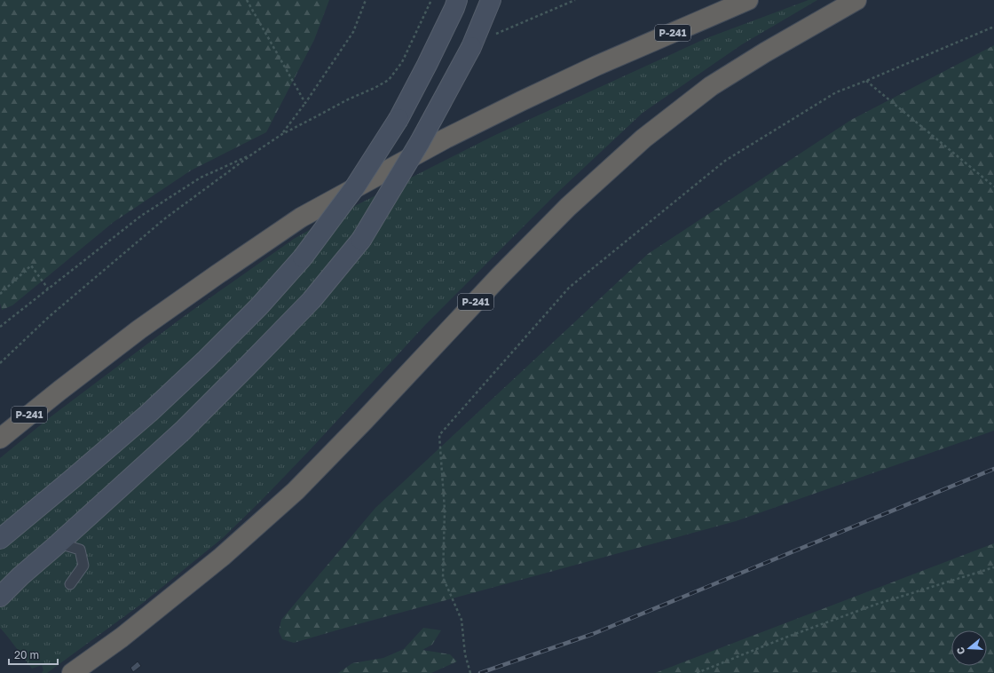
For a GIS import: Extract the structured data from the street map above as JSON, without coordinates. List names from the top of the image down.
{
  "streets": {
    "highway": ["Р-241"]
  },
  "scale_bar": "20 m",
  "north": "left"
}
